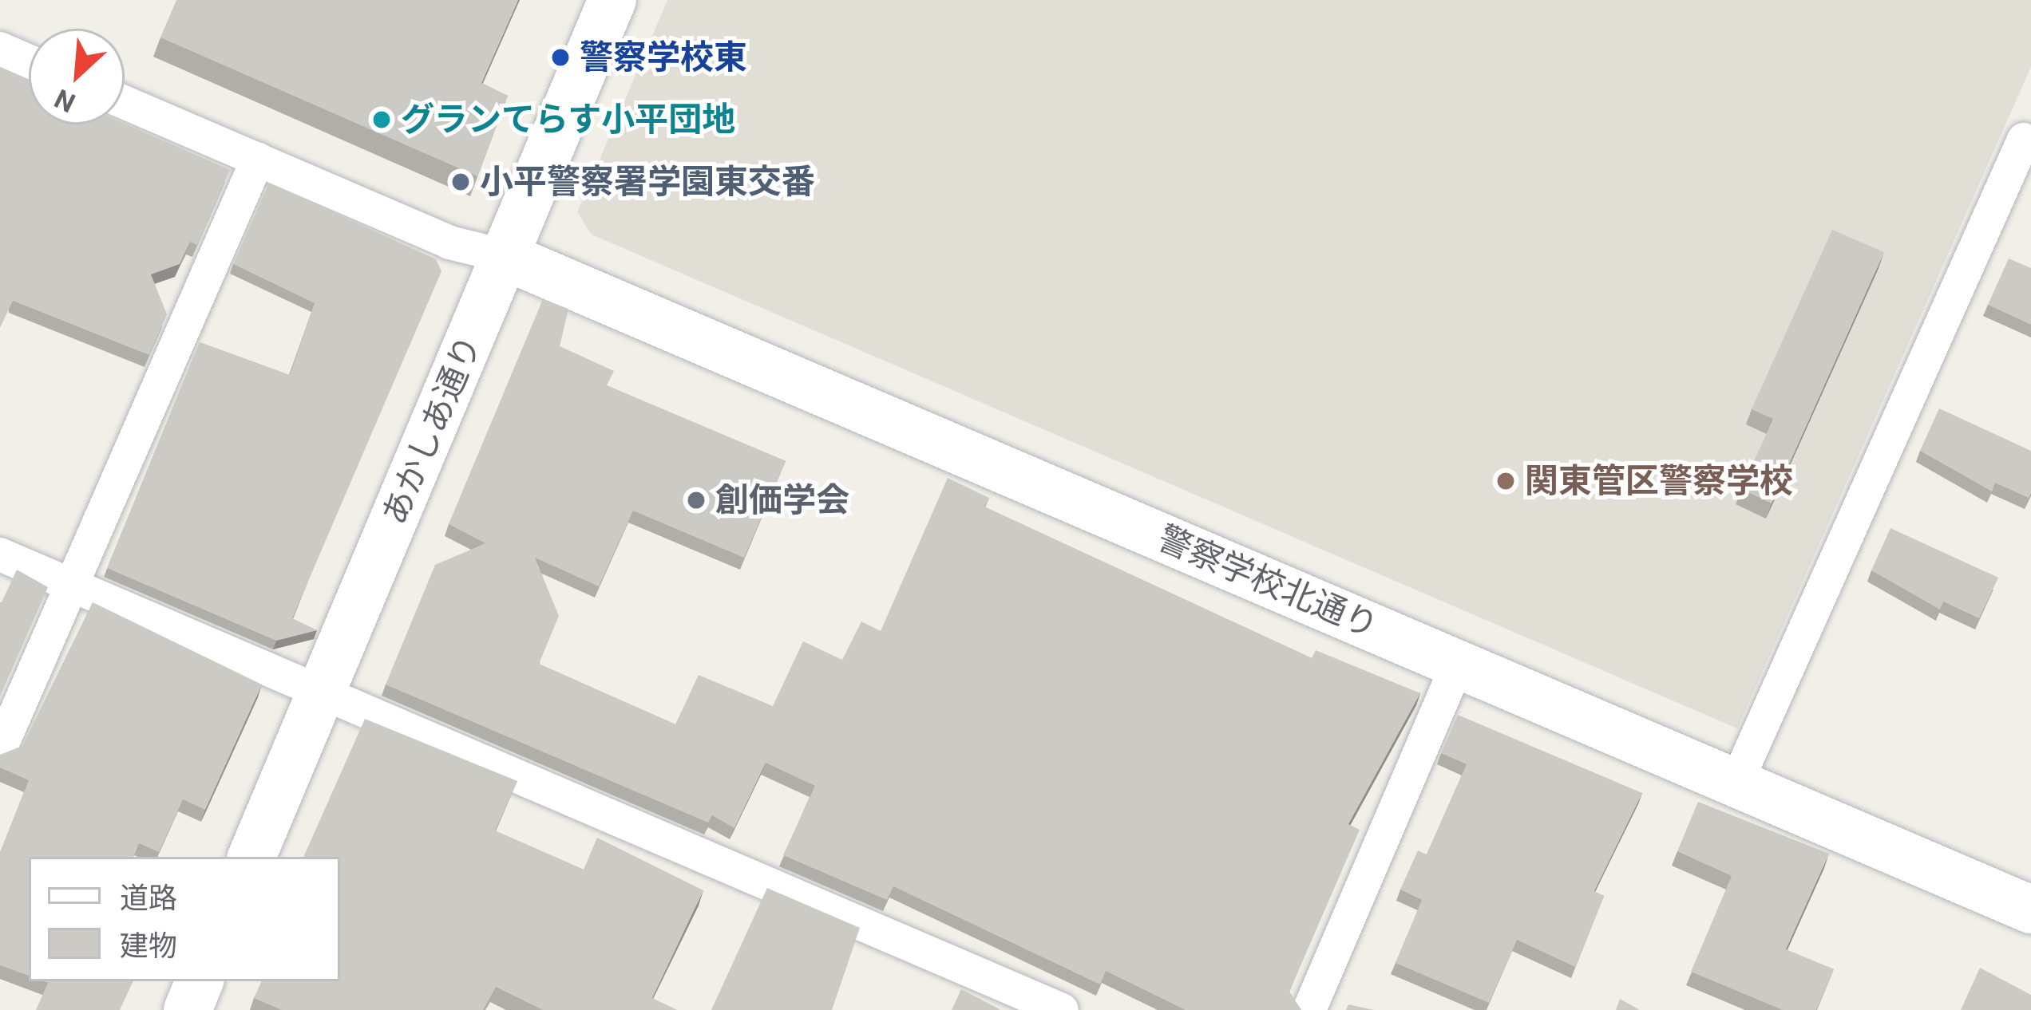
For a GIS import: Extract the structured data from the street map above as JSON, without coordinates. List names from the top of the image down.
{
  "streets": {
    "street": ["あかしあ通り", "警察学校北通り"]
  },
  "crossings": [
    ["あかしあ通り", "警察学校北通り"]
  ],
  "places": [
    "警察学校東",
    "グランてらす小平団地",
    "小平警察署学園東交番",
    "関東管区警察学校",
    "創価学会"
  ],
  "legend": ["道路", "建物"],
  "north": "bottom left"
}
